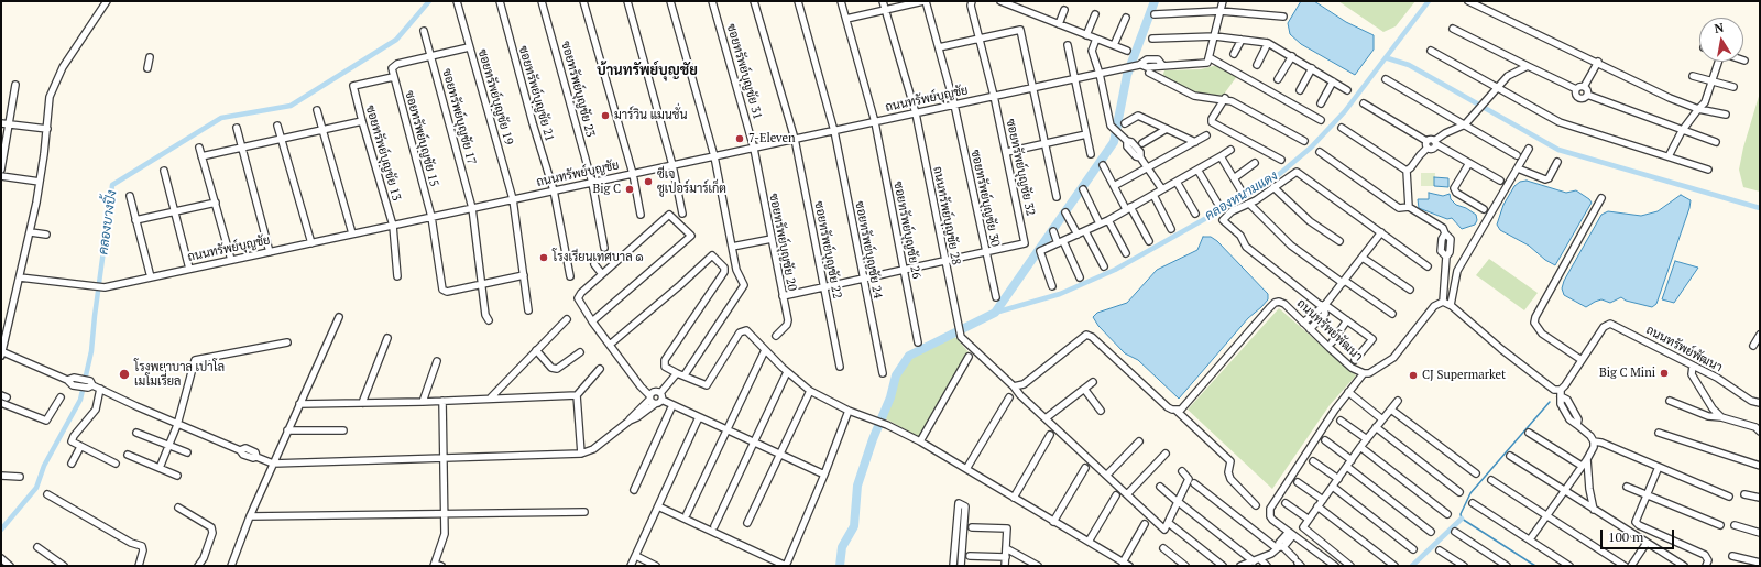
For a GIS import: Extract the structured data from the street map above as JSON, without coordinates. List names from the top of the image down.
{
  "streets": {
    "street": [
      "ซอยทรัพย์บุญชัย 31",
      "ซอยทรัพย์บุญชัย 23",
      "ซอยทรัพย์บุญชัย 21",
      "ซอยทรัพย์บุญชัย 19",
      "ถนนทรัพย์บุญชัย",
      "ซอยทรัพย์บุญชัย 17",
      "ซอยทรัพย์บุญชัย 15",
      "ซอยทรัพย์บุญชัย 13",
      "ซอยทรัพย์บุญชัย 32",
      "ซอยทรัพย์บุญชัย 30",
      "ถนนทรัพย์บุญชัย 28",
      "ซอยทรัพย์บุญชัย 26",
      "ซอยทรัพย์บุญชัย 20",
      "ซอยทรัพย์บุญชัย 22",
      "ซอยทรัพย์บุญชัย 24",
      "ถนนทรัพย์พัฒนา"
    ]
  },
  "crossings": [
    ["ซอยทรัพย์บุญชัย 31", "ถนนทรัพย์บุญชัย"],
    ["ซอยทรัพย์บุญชัย 31", "ซอยทรัพย์บุญชัย 20"],
    ["ซอยทรัพย์บุญชัย 23", "ถนนทรัพย์บุญชัย"],
    ["ซอยทรัพย์บุญชัย 21", "ถนนทรัพย์บุญชัย"],
    ["ซอยทรัพย์บุญชัย 19", "ถนนทรัพย์บุญชัย"],
    ["ถนนทรัพย์บุญชัย", "ซอยทรัพย์บุญชัย 17"],
    ["ถนนทรัพย์บุญชัย", "ซอยทรัพย์บุญชัย 15"],
    ["ถนนทรัพย์บุญชัย", "ซอยทรัพย์บุญชัย 13"],
    ["ถนนทรัพย์บุญชัย", "ซอยทรัพย์บุญชัย 32"],
    ["ถนนทรัพย์บุญชัย", "ซอยทรัพย์บุญชัย 30"],
    ["ถนนทรัพย์บุญชัย", "ถนนทรัพย์บุญชัย 28"],
    ["ถนนทรัพย์บุญชัย", "ซอยทรัพย์บุญชัย 26"],
    ["ถนนทรัพย์บุญชัย", "ซอยทรัพย์บุญชัย 20"],
    ["ถนนทรัพย์บุญชัย", "ซอยทรัพย์บุญชัย 22"],
    ["ถนนทรัพย์บุญชัย", "ซอยทรัพย์บุญชัย 24"],
    ["ซอยทรัพย์บุญชัย 17", "ซอยทรัพย์บุญชัย 15"],
    ["ซอยทรัพย์บุญชัย 15", "ซอยทรัพย์บุญชัย 13"],
    ["ซอยทรัพย์บุญชัย 32", "ซอยทรัพย์บุญชัย 30"]
  ],
  "districts": ["บ้านทรัพย์บุญชัย"],
  "water": ["คลองหนามแดง", "คลองบางปิ้ง"],
  "places": [
    "มาร์วิน แมนชั่น",
    "7-Eleven",
    "ซีเจ ซูเปอร์มาร์เก็ต",
    "Big C",
    "โรงเรียนเทศบาล ๑",
    "Big C Mini",
    "โรงพยาบาล เปาโล เมโมเรี่ยล",
    "CJ Supermarket"
  ],
  "scale_bar": "100 m",
  "north": "top"
}
